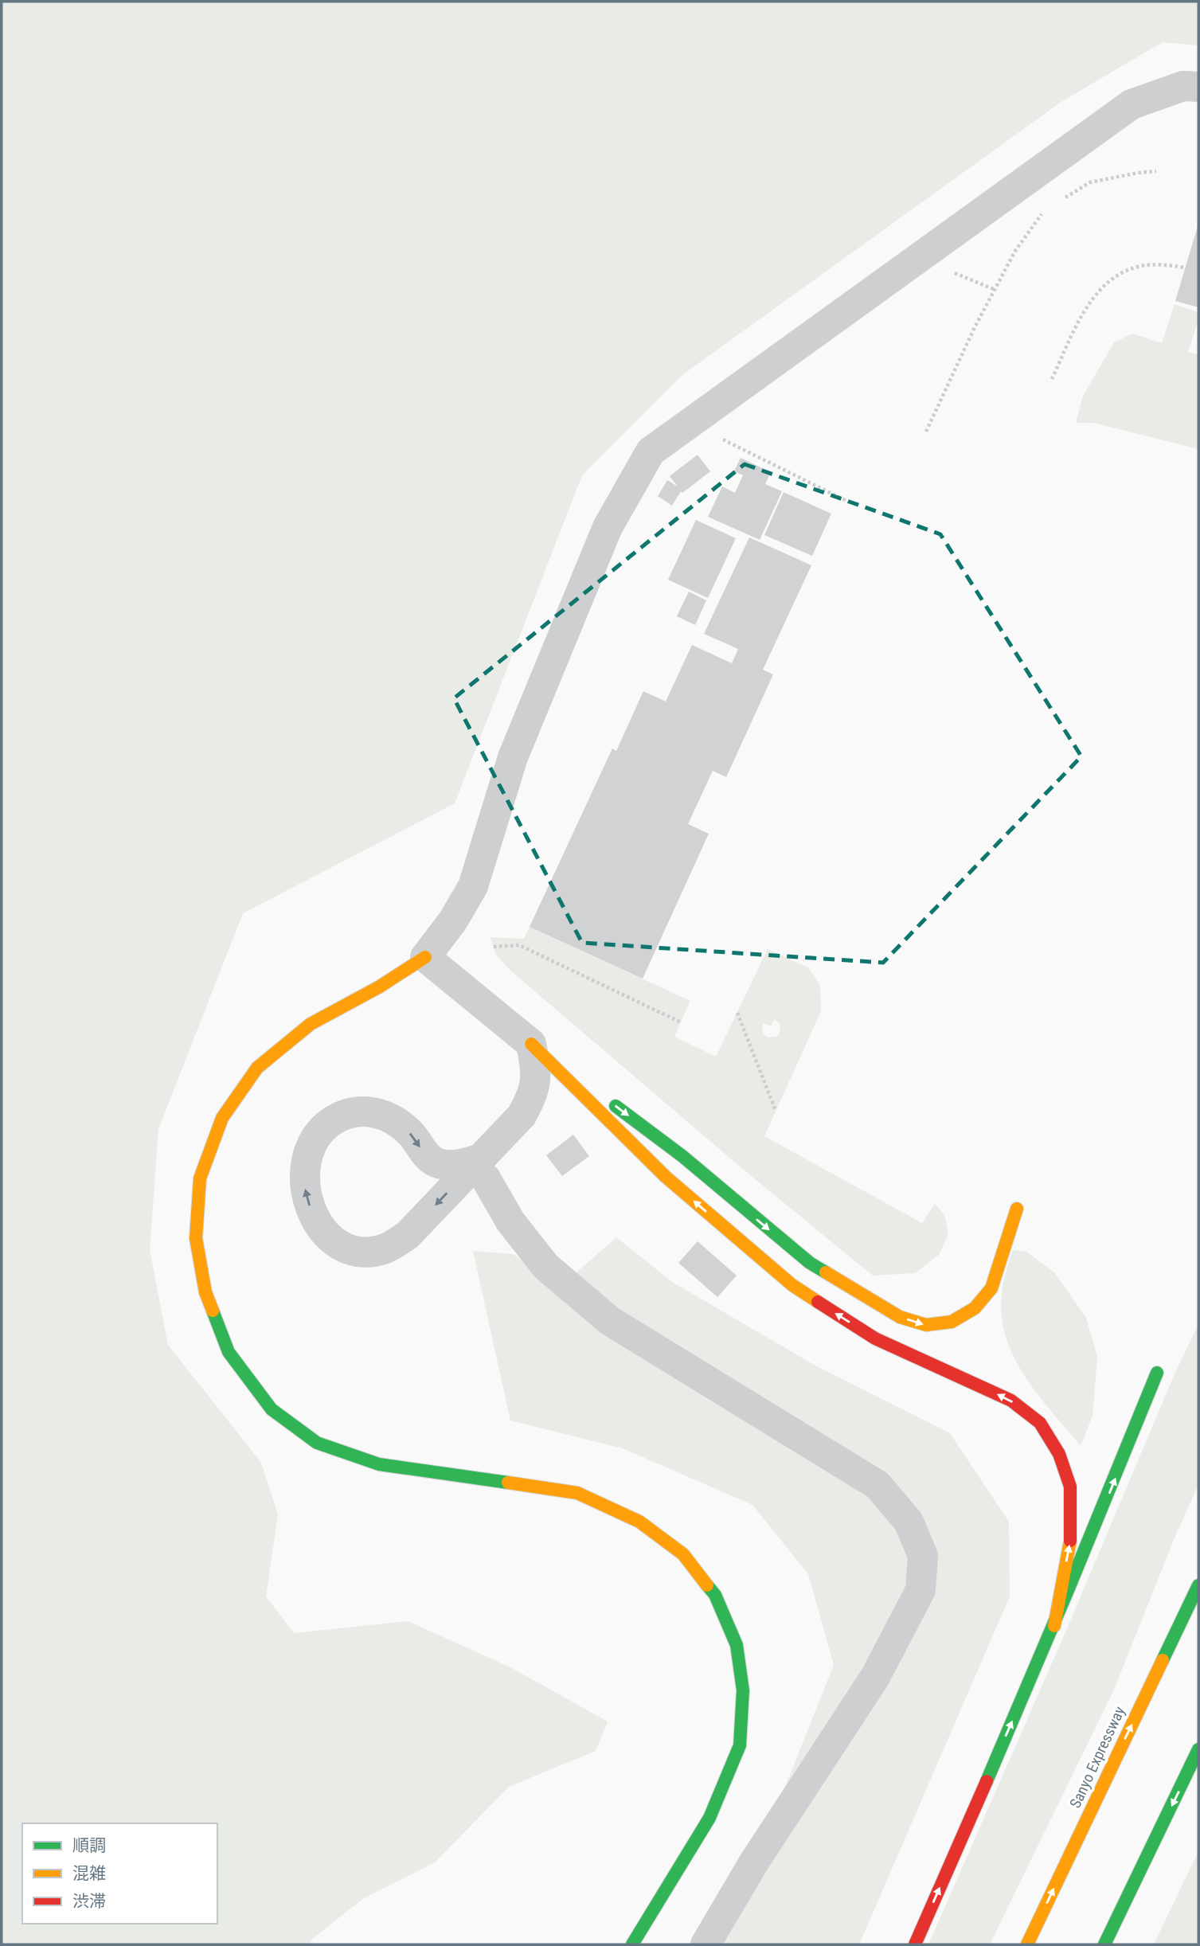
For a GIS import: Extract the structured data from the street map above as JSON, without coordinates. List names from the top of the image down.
{
  "streets": {
    "main road": ["Sanyo Expressway"]
  },
  "legend": ["順調", "混雑", "渋滞"]
}
